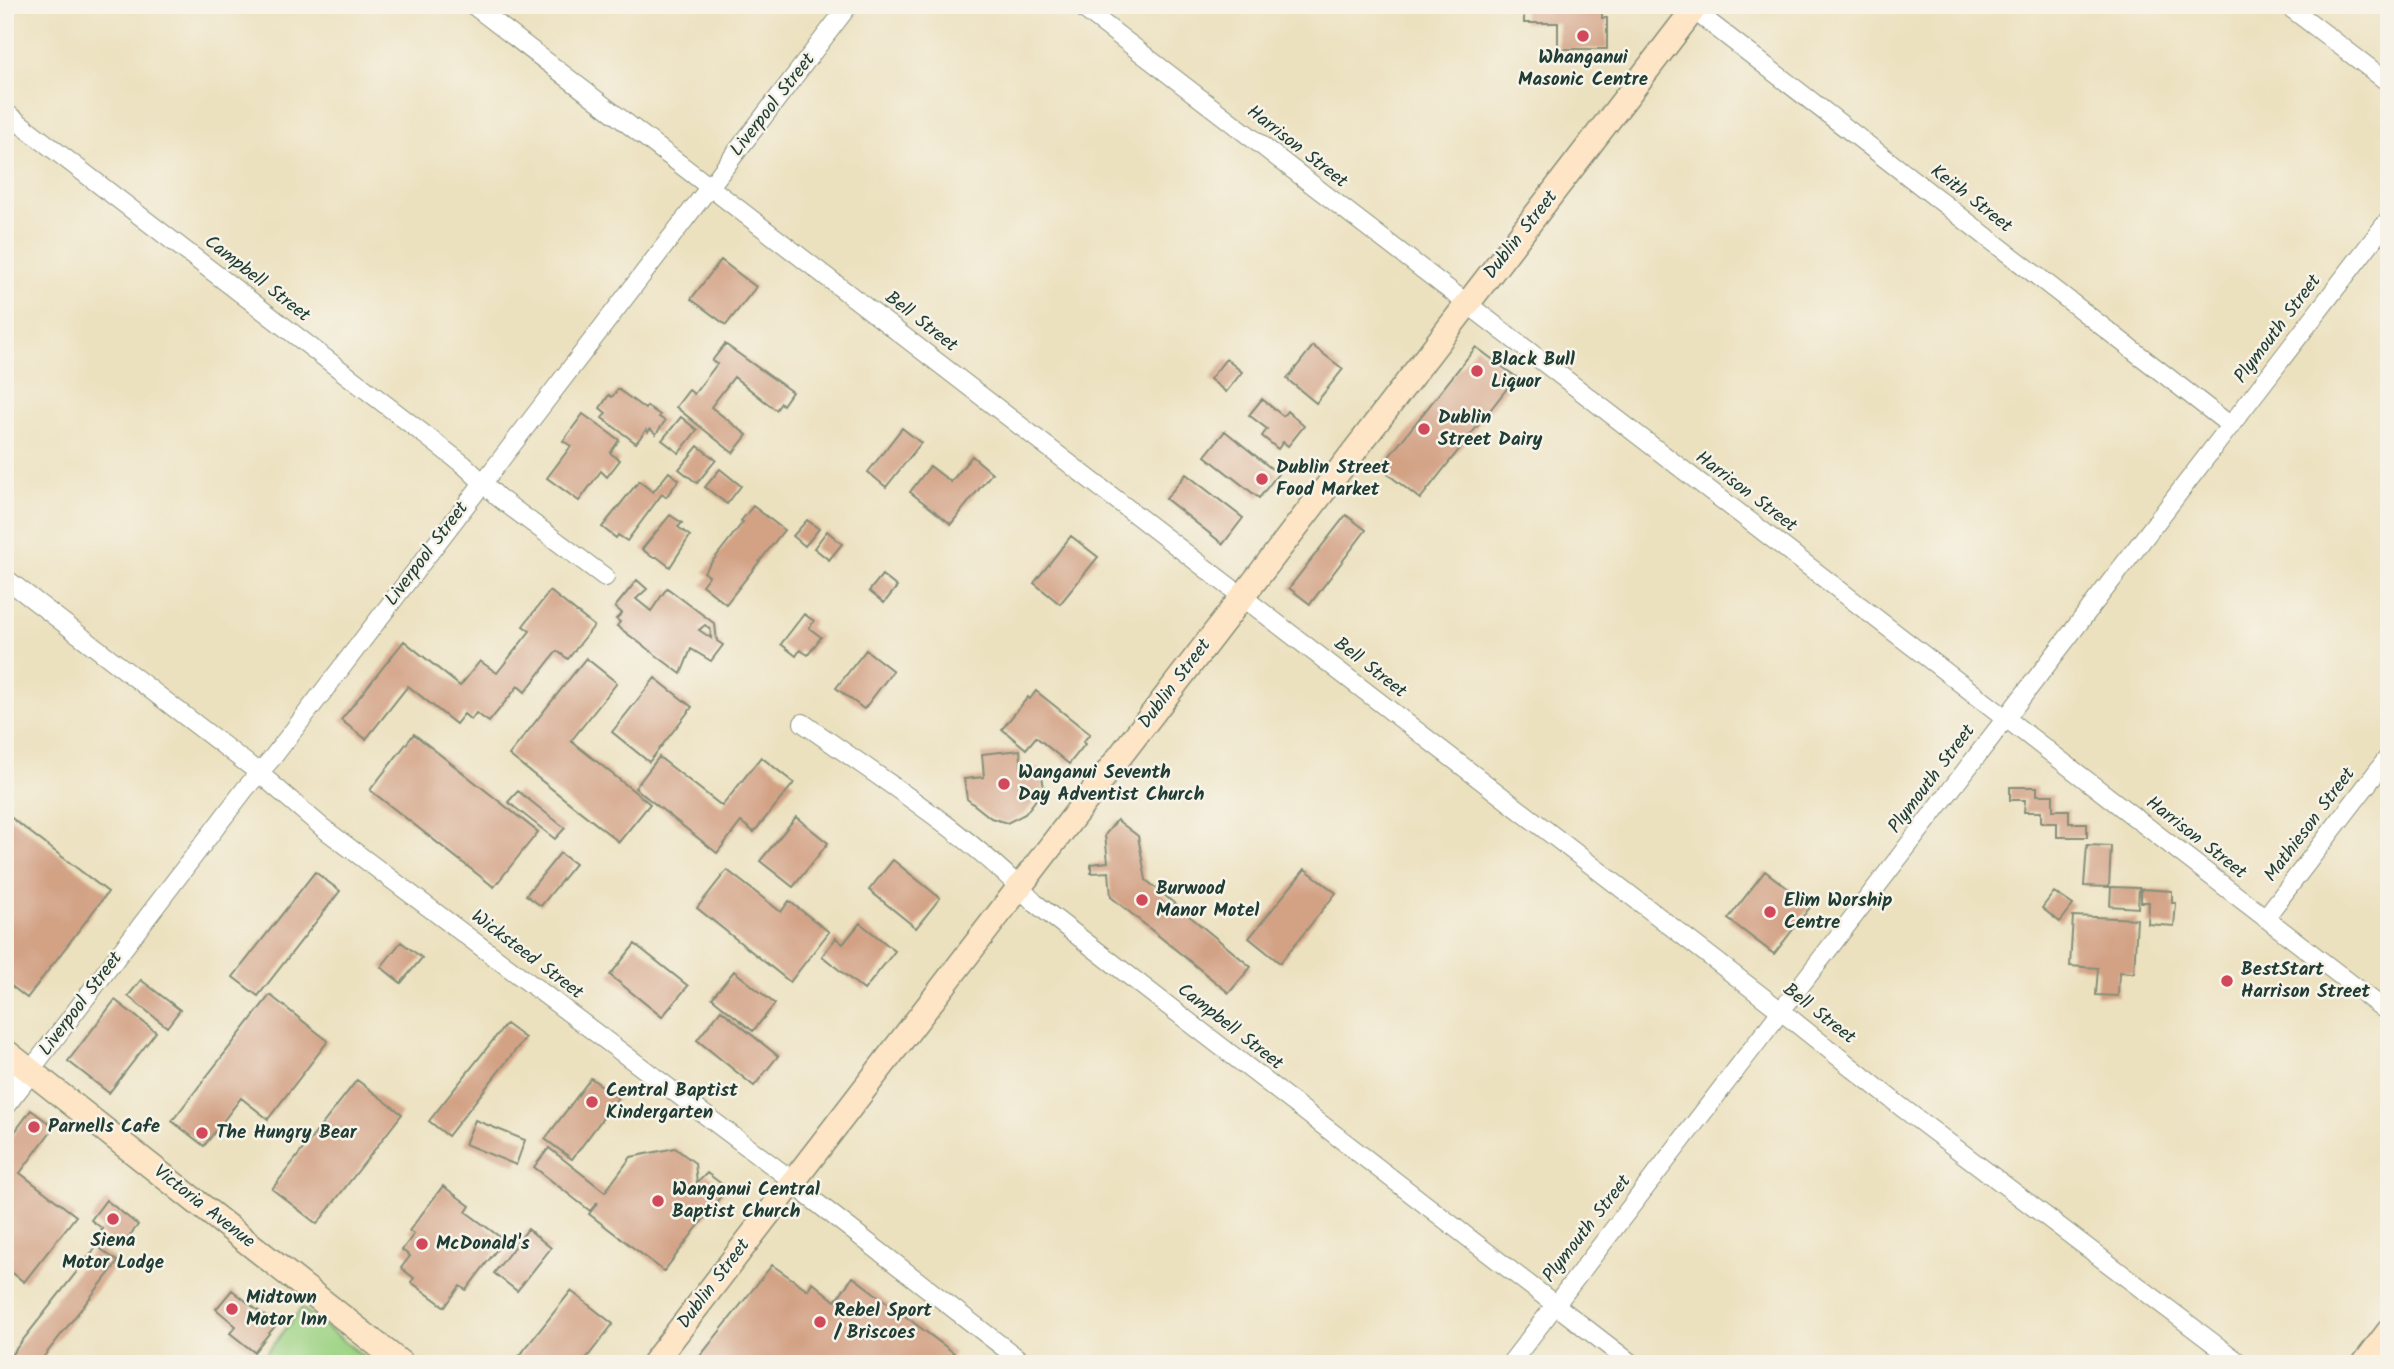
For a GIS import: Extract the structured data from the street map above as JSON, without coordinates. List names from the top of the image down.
{
  "streets": {
    "main road": ["Dublin Street", "Victoria Avenue"],
    "street": [
      "Liverpool Street",
      "Harrison Street",
      "Keith Street",
      "Campbell Street",
      "Bell Street",
      "Plymouth Street",
      "Mathieson Street",
      "Wicksteed Street"
    ]
  },
  "crossings": [
    ["Liverpool Street", "Campbell Street"],
    ["Liverpool Street", "Bell Street"],
    ["Liverpool Street", "Wicksteed Street"],
    ["Liverpool Street", "Victoria Avenue"],
    ["Harrison Street", "Dublin Street"],
    ["Harrison Street", "Plymouth Street"],
    ["Harrison Street", "Mathieson Street"],
    ["Keith Street", "Dublin Street"],
    ["Keith Street", "Plymouth Street"],
    ["Dublin Street", "Campbell Street"],
    ["Dublin Street", "Bell Street"],
    ["Dublin Street", "Wicksteed Street"],
    ["Campbell Street", "Plymouth Street"],
    ["Bell Street", "Plymouth Street"]
  ],
  "places": [
    "Whanganui Masonic Centre",
    "Black Bull Liquor",
    "Dublin Street Dairy",
    "Dublin Street Food Market",
    "Wanganui Seventh Day Adventist Church",
    "Burwood Manor Motel",
    "Elim Worship Centre",
    "BestStart Harrison Street",
    "Central Baptist Kindergarten",
    "Parnells Cafe",
    "The Hungry Bear",
    "Wanganui Central Baptist Church",
    "Siena Motor Lodge",
    "McDonald's",
    "Midtown Motor Inn",
    "Rebel Sport / Briscoes"
  ]
}
